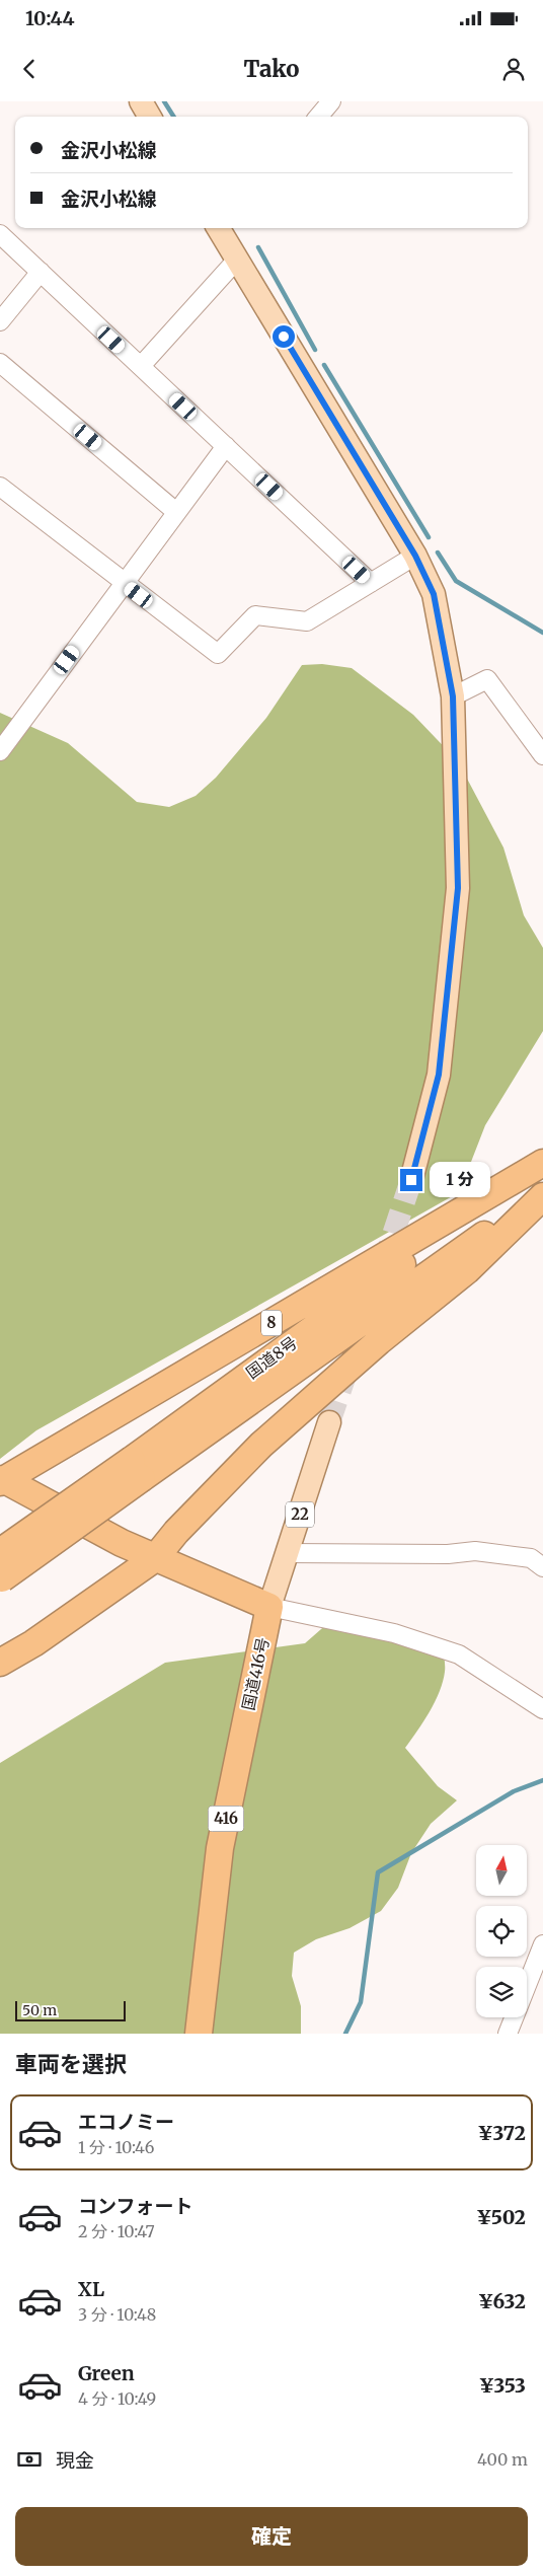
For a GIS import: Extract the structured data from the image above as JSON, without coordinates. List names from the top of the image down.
{
  "streets": {
    "highway": [
      "8",
      "国道8号",
      "国道416号",
      "416"
    ],
    "main road": ["22"]
  },
  "crossings": [
    ["8", "国道8号"],
    ["22", "国道416号"]
  ],
  "scale_bar": "50 m",
  "north": "top",
  "page": {
    "status": "10:44",
    "header": "Tako",
    "banner": ["金沢小松線", "金沢小松線"],
    "bubble": "1 分",
    "scale": "50 m",
    "heading": "車両を選択",
    "list": [
      {
        "name": "エコノミー",
        "note": "1 分 · 10:46",
        "value": "¥372"
      },
      {
        "name": "コンフォート",
        "note": "2 分 · 10:47",
        "value": "¥502"
      },
      {
        "name": "XL",
        "note": "3 分 · 10:48",
        "value": "¥632"
      },
      {
        "name": "Green",
        "note": "4 分 · 10:49",
        "value": "¥353"
      }
    ],
    "pay": ["現金", "400 m"],
    "buttons": "確定"
  }
}
